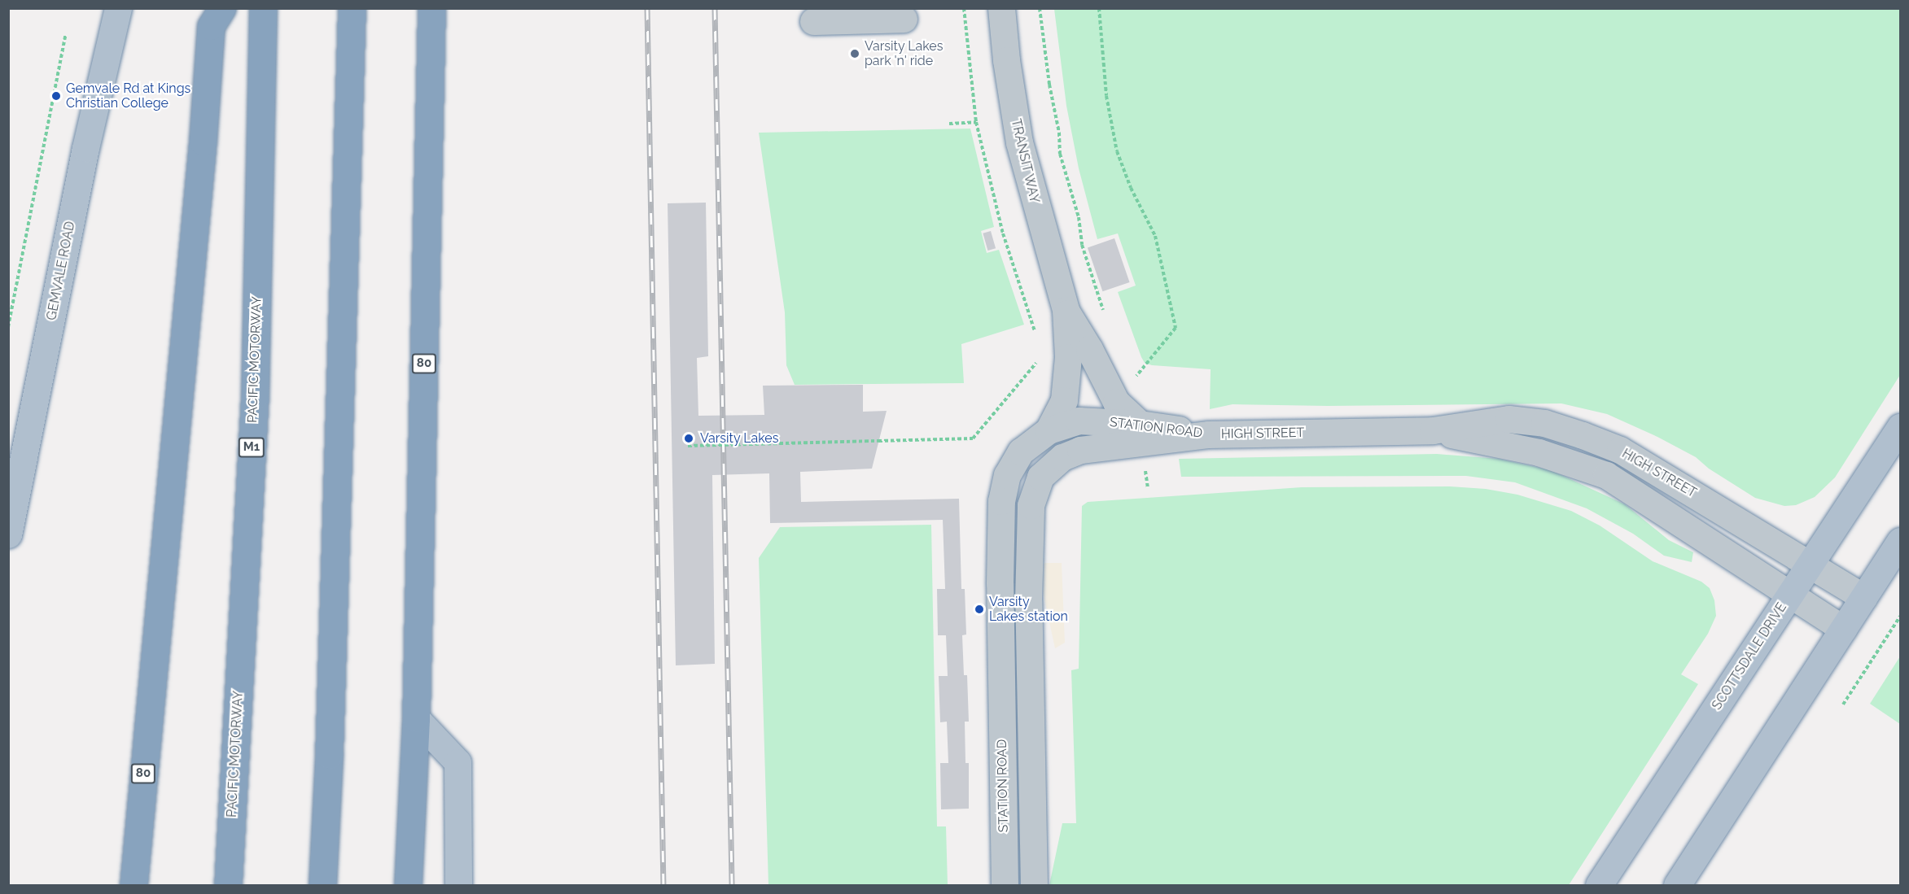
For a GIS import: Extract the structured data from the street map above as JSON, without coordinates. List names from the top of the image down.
{
  "streets": {
    "highway": ["PACIFIC MOTORWAY", "80", "M1"],
    "main road": ["GEMVALE ROAD", "SCOTTSDALE DRIVE"],
    "street": ["TRANSIT WAY", "STATION ROAD", "HIGH STREET"]
  },
  "crossings": [
    ["TRANSIT WAY", "STATION ROAD"],
    ["STATION ROAD", "HIGH STREET"],
    ["HIGH STREET", "SCOTTSDALE DRIVE"]
  ],
  "places": [
    "Varsity Lakes park 'n' ride",
    "Gemvale Rd at Kings Christian College",
    "Varsity Lakes",
    "Varsity Lakes station"
  ]
}
